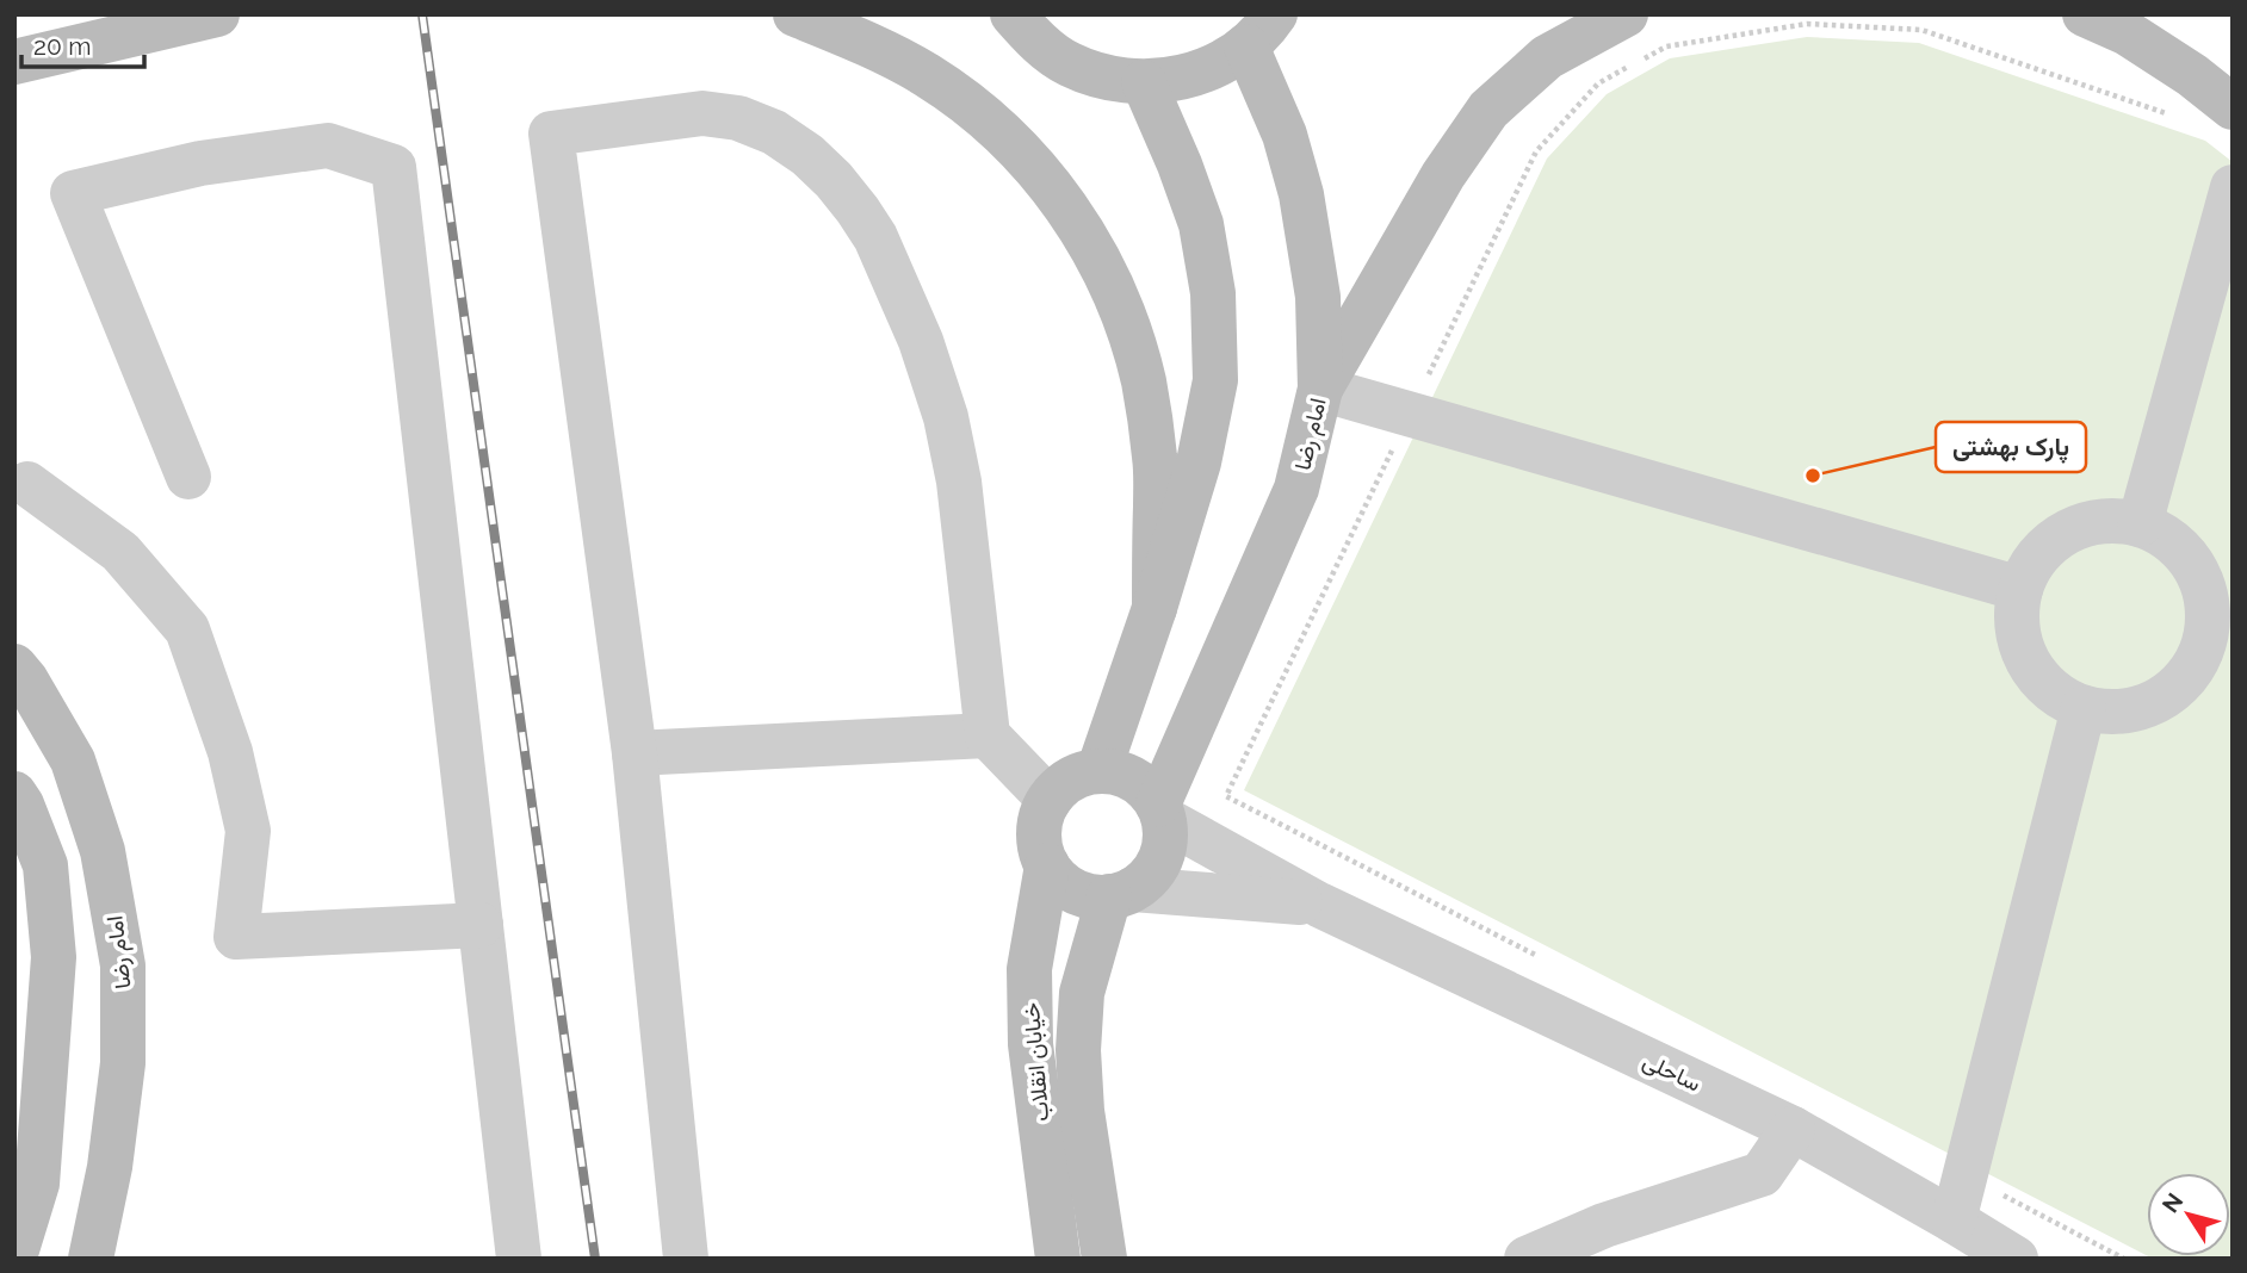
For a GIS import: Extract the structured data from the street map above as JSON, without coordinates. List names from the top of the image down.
{
  "streets": {
    "main road": ["امام رضا", "خیابان انقلاب"],
    "street": ["ساحلی"]
  },
  "crossings": [
    ["امام رضا", "خیابان انقلاب"],
    ["امام رضا", "ساحلی"],
    ["خیابان انقلاب", "ساحلی"]
  ],
  "places": ["پارک بهشتی"],
  "scale_bar": "20 m",
  "north": "top left"
}
